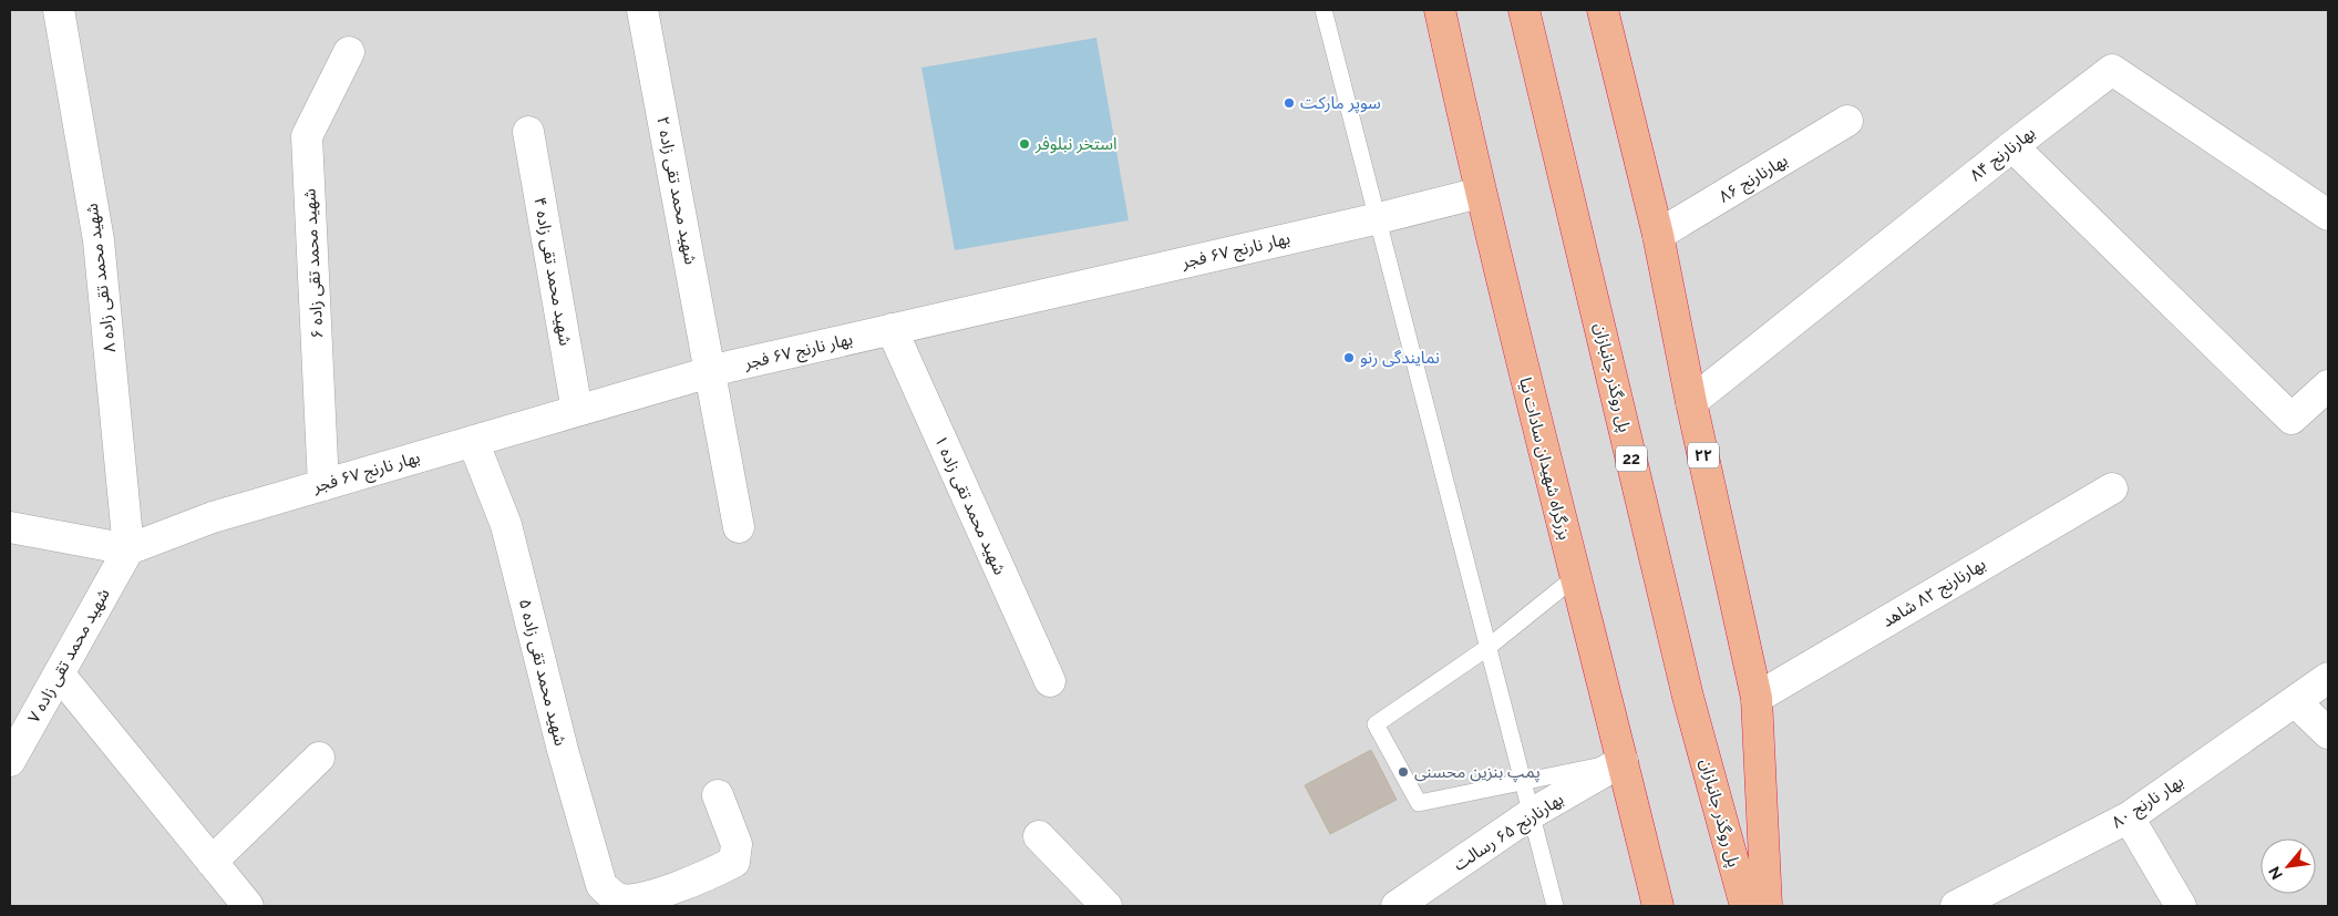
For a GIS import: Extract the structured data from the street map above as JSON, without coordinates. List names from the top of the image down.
{
  "streets": {
    "highway": [
      "پل روگذر جانبازان",
      "۲۲",
      "بزرگراه شهیدان سادات نیا",
      "22"
    ],
    "street": [
      "بهارنارنج ۸۴",
      "بهارنارنج ۸۶",
      "شهید محمد تقی زاده ۲",
      "بهار نارنج ۶۷ فجر",
      "شهید محمد تقی زاده ۶",
      "شهید محمد تقی زاده ۴",
      "شهید محمد تقی زاده ۸",
      "شهید محمد تقی زاده ۱",
      "بهارنارنج ۸۲ شاهد",
      "شهید محمد تقی زاده ۷",
      "شهید محمد تقی زاده ۵",
      "بهار نارنج ۸۰",
      "بهارنارنج ۶۵ رسالت"
    ]
  },
  "crossings": [
    ["بهارنارنج ۸۴", "۲۲"],
    ["بهارنارنج ۸۶", "۲۲"],
    ["شهید محمد تقی زاده ۲", "بهار نارنج ۶۷ فجر"],
    ["بهار نارنج ۶۷ فجر", "شهید محمد تقی زاده ۶"],
    ["بهار نارنج ۶۷ فجر", "شهید محمد تقی زاده ۴"],
    ["بهار نارنج ۶۷ فجر", "شهید محمد تقی زاده ۸"],
    ["بهار نارنج ۶۷ فجر", "بزرگراه شهیدان سادات نیا"],
    ["بهار نارنج ۶۷ فجر", "شهید محمد تقی زاده ۱"],
    ["بهار نارنج ۶۷ فجر", "شهید محمد تقی زاده ۷"],
    ["بهار نارنج ۶۷ فجر", "شهید محمد تقی زاده ۵"],
    ["شهید محمد تقی زاده ۸", "شهید محمد تقی زاده ۷"],
    ["۲۲", "بهارنارنج ۸۲ شاهد"],
    ["بزرگراه شهیدان سادات نیا", "بهارنارنج ۶۵ رسالت"]
  ],
  "places": [
    "سوپر مارکت",
    "استخر نبلوفر",
    "نمایندگی رنو",
    "پمپ بنزین محسنی"
  ],
  "north": "bottom left"
}
